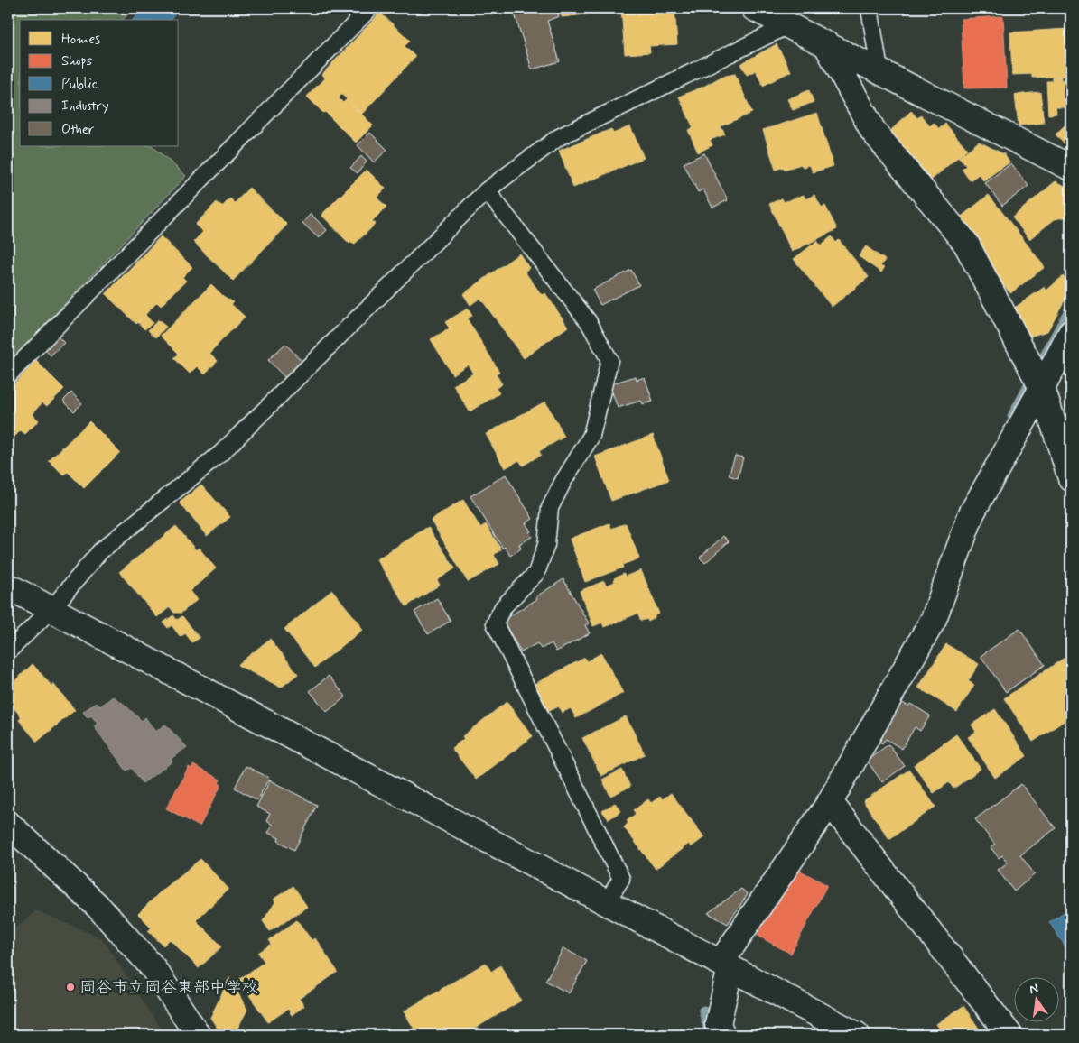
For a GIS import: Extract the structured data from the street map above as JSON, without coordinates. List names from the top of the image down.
{
  "places": ["岡谷市立岡谷東部中学校"],
  "legend": [
    "Homes",
    "Shops",
    "Public",
    "Industry",
    "Other"
  ],
  "north": "top"
}
